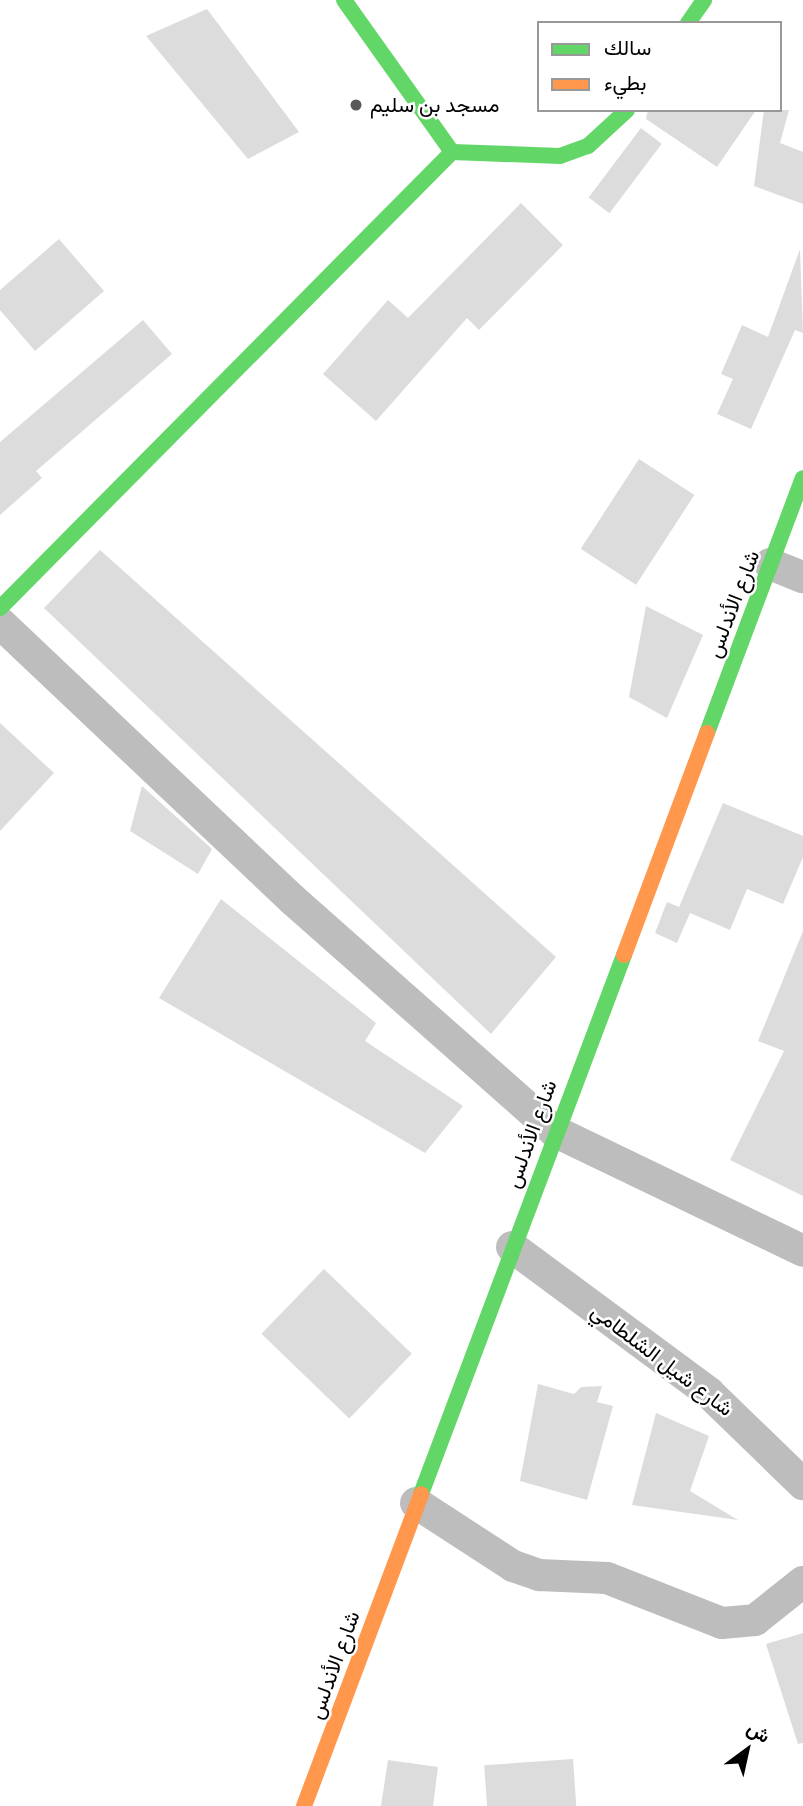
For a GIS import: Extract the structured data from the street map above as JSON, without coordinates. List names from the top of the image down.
{
  "streets": {
    "main road": ["شارع الأندلس"],
    "street": ["شارع شيل الشلطامي"]
  },
  "crossings": [
    ["شارع الأندلس", "شارع شيل الشلطامي"]
  ],
  "places": ["مسجد بن سليم"],
  "legend": ["سالك", "بطيء"],
  "north": "top right"
}
